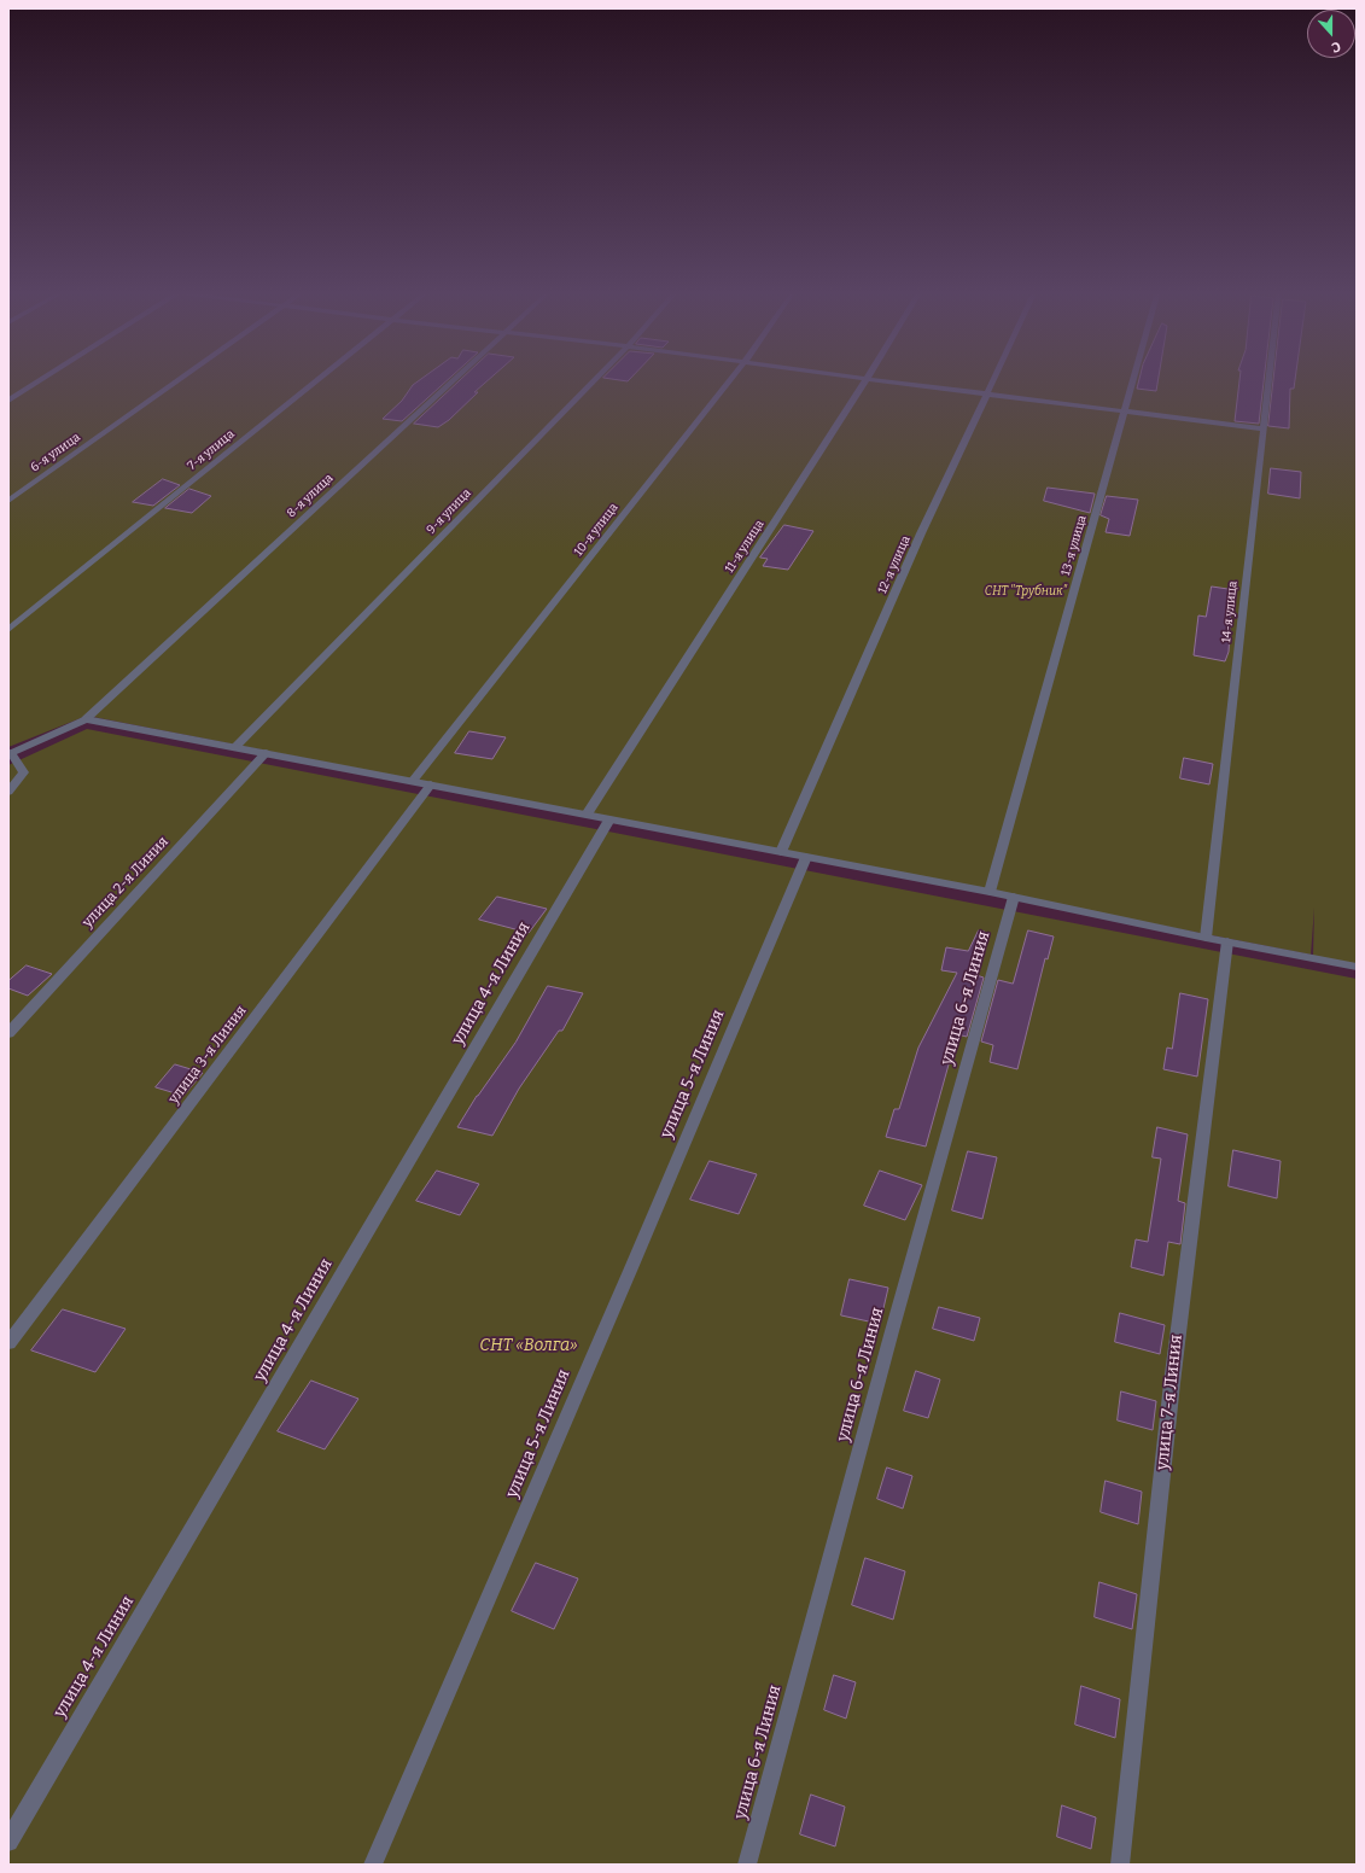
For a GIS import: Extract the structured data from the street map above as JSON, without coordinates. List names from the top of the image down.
{
  "streets": {
    "street": [
      "7-я улица",
      "6-я улица",
      "8-я улица",
      "9-я улица",
      "10-я улица",
      "13-я улица",
      "11-я улица",
      "12-я улица",
      "14-я улица",
      "улица 2-я Линия",
      "улица 4-я Линия",
      "улица 6-я Линия",
      "улица 3-я Линия",
      "улица 5-я Линия",
      "улица 7-я Линия"
    ]
  },
  "parks": ["СНТ \"Трубник\"", "СНТ «Волга»"],
  "north": "bottom"
}
